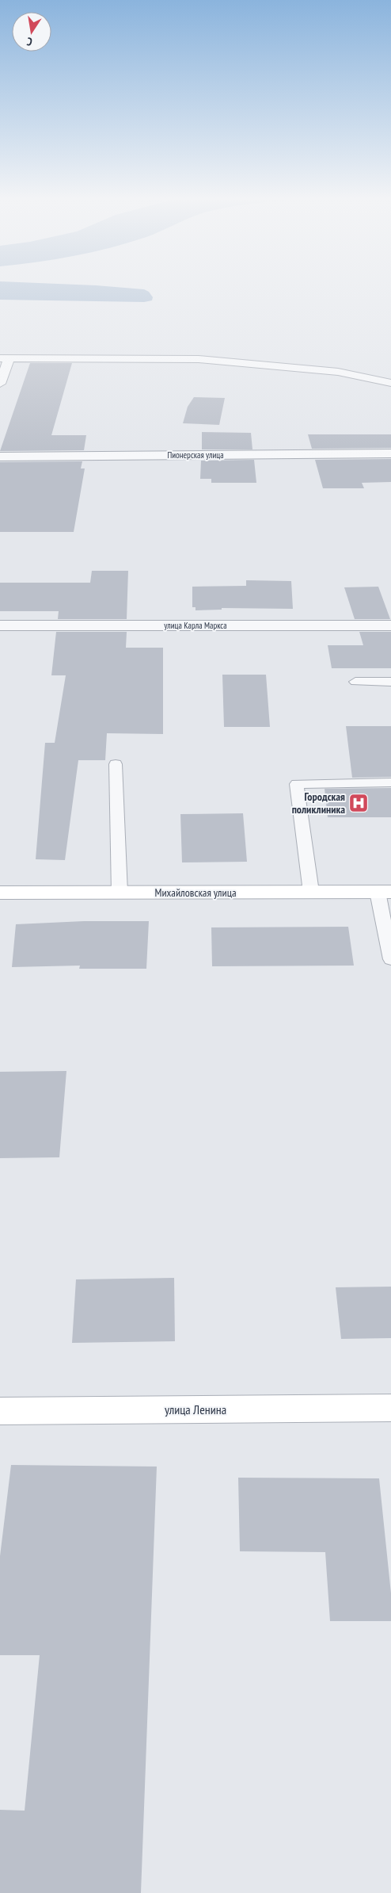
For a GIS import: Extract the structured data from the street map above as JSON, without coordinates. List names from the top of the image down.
{
  "streets": {
    "main road": ["Михайловская улица", "улица Ленина"],
    "street": ["Пионерская улица", "улица Карла Маркса"]
  },
  "places": {
    "hospital": ["Городская поликлиника"]
  },
  "north": "bottom"
}
